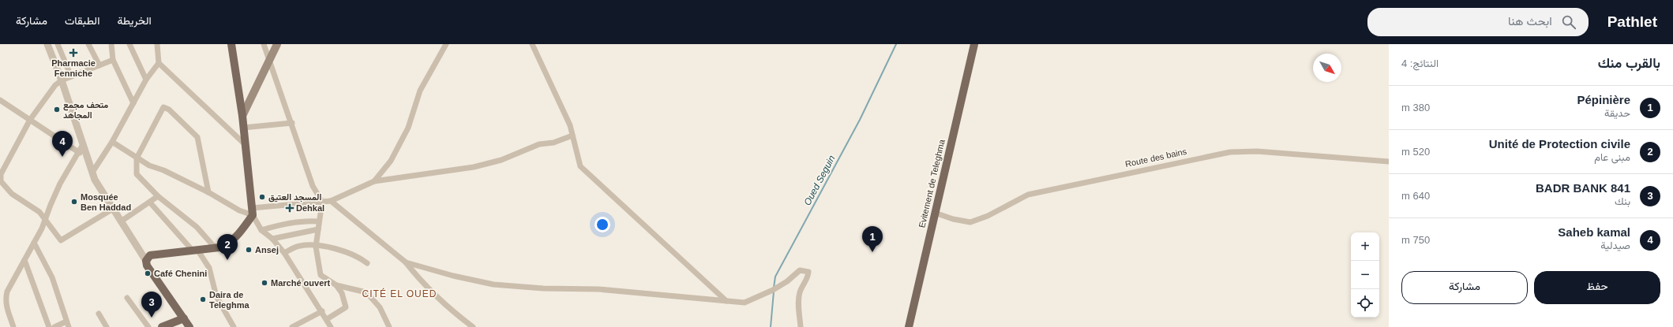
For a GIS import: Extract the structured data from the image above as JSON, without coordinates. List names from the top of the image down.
{
  "streets": {
    "main road": ["Evitement de Teleghma"],
    "street": ["Route des bains"]
  },
  "crossings": [
    ["Route des bains", "Evitement de Teleghma"]
  ],
  "districts": ["CITÉ EL OUED"],
  "water": ["Oued Seguin"],
  "places": {
    "health": ["Pharmacie Fenniche", "Dehkal"],
    "other": [
      "متحف مجمع المجاهد",
      "المسجد العتيق",
      "Mosquée Ben Haddad",
      "Ansej",
      "Café Chenini",
      "Marché ouvert",
      "Daira de Teleghma"
    ]
  },
  "north": "bottom right",
  "page": {
    "header": "Pathlet",
    "search": "ابحث هنا",
    "nav": ["الخريطة", "الطبقات", "مشاركة"],
    "heading": ["بالقرب منك", "النتائج: 4"],
    "list": [
      {
        "mark": "1",
        "name": "Pépinière",
        "note": "حديقة",
        "value": "380 m"
      },
      {
        "mark": "2",
        "name": "Unité de Protection civile",
        "note": "مبنى عام",
        "value": "520 m"
      },
      {
        "mark": "3",
        "name": "BADR BANK 841",
        "note": "بنك",
        "value": "640 m"
      },
      {
        "mark": "4",
        "name": "Saheb kamal",
        "note": "صيدلية",
        "value": "750 m"
      }
    ],
    "pins": [
      "4",
      "1",
      "2",
      "3"
    ],
    "map_buttons": ["+", "−"],
    "buttons": ["حفظ", "مشاركة"]
  }
}
